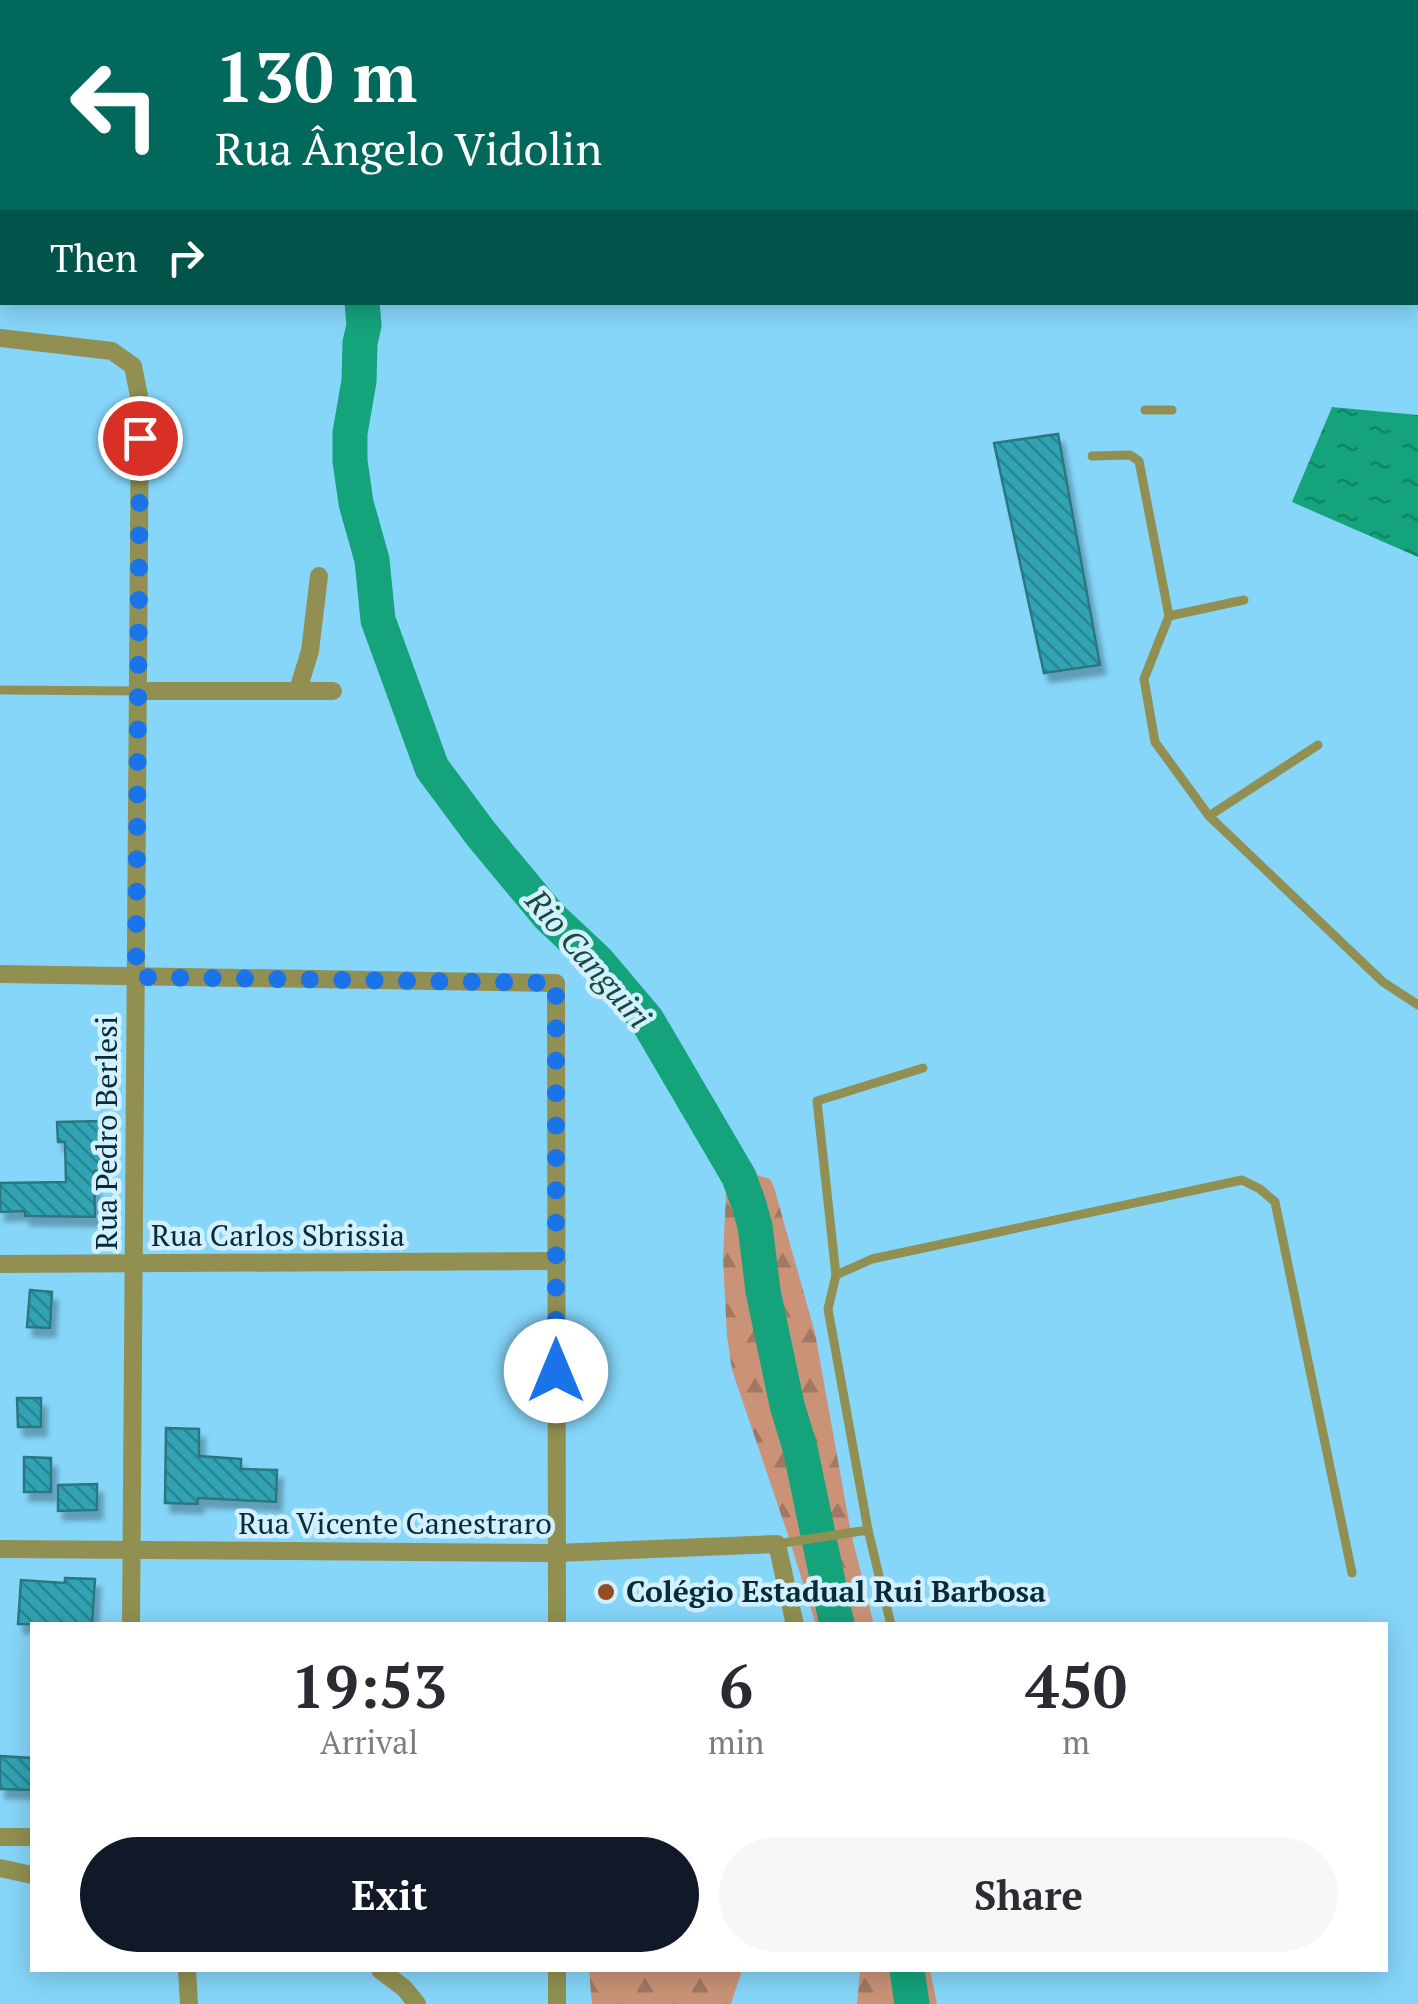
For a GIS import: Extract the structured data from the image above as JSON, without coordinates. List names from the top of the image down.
{
  "streets": {
    "street": ["Rua Pedro Berlesi", "Rua Carlos Sbrissia", "Rua Vicente Canestraro"]
  },
  "crossings": [
    ["Rua Pedro Berlesi", "Rua Carlos Sbrissia"],
    ["Rua Pedro Berlesi", "Rua Vicente Canestraro"]
  ],
  "water": ["Rio Canguiri"],
  "places": ["Colégio Estadual Rui Barbosa"],
  "page": {
    "turn": ["130 m", "Rua Ângelo Vidolin"],
    "then": "Then",
    "eta": [
      "19:53",
      "Arrival",
      "6",
      "min",
      "450",
      "m"
    ],
    "buttons": ["Exit", "Share"]
  }
}
